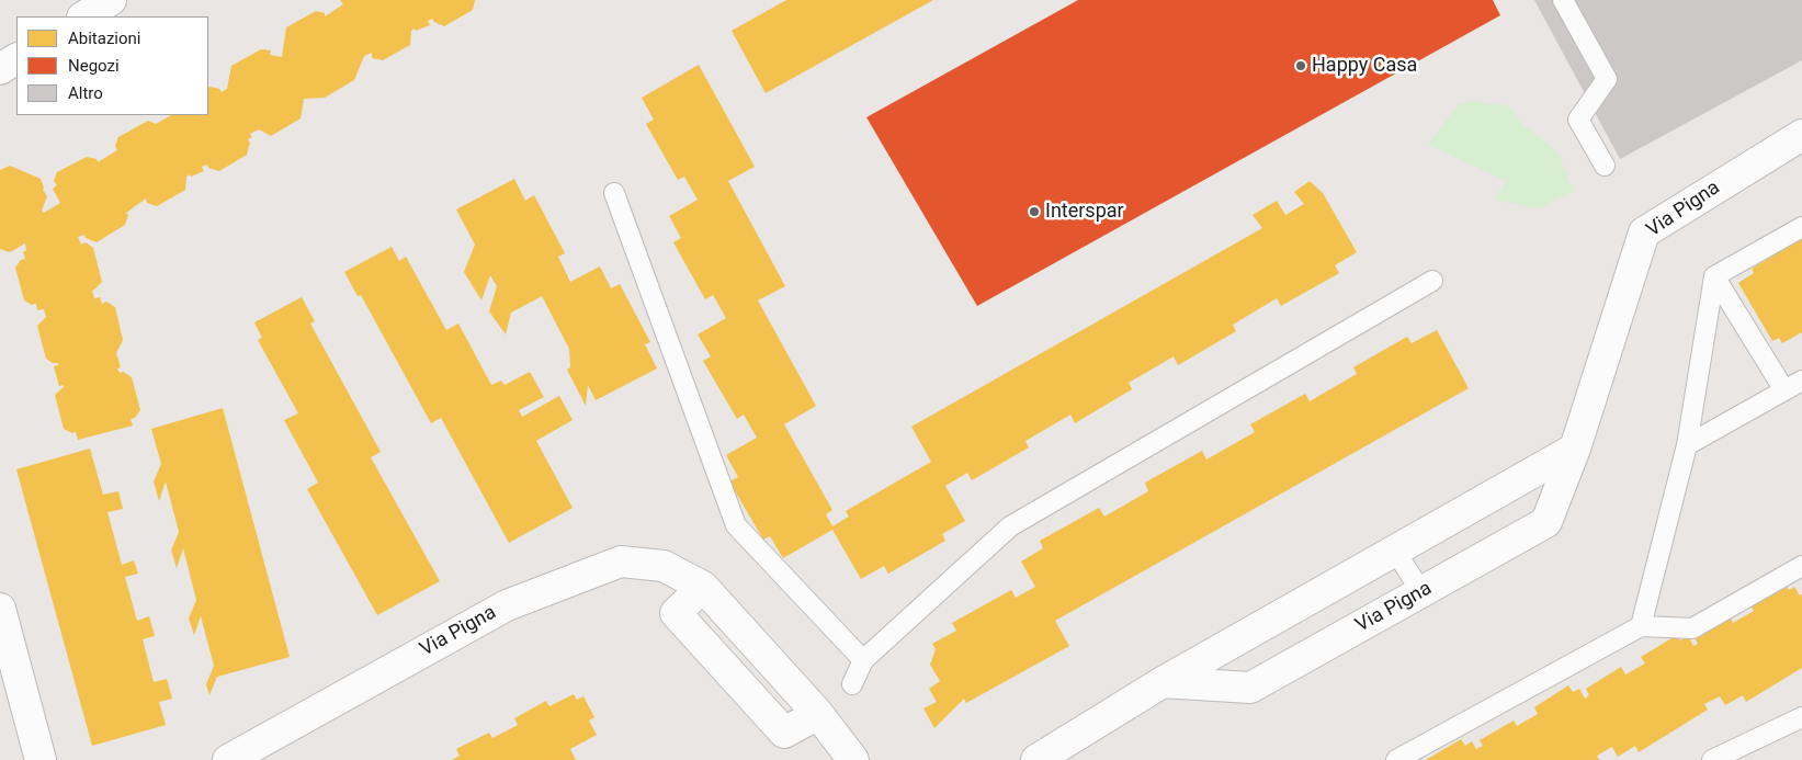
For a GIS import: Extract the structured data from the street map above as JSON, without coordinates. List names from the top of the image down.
{
  "streets": {
    "street": ["Via Pigna"]
  },
  "places": ["Happy Casa", "Interspar"],
  "legend": ["Abitazioni", "Negozi", "Altro"]
}
